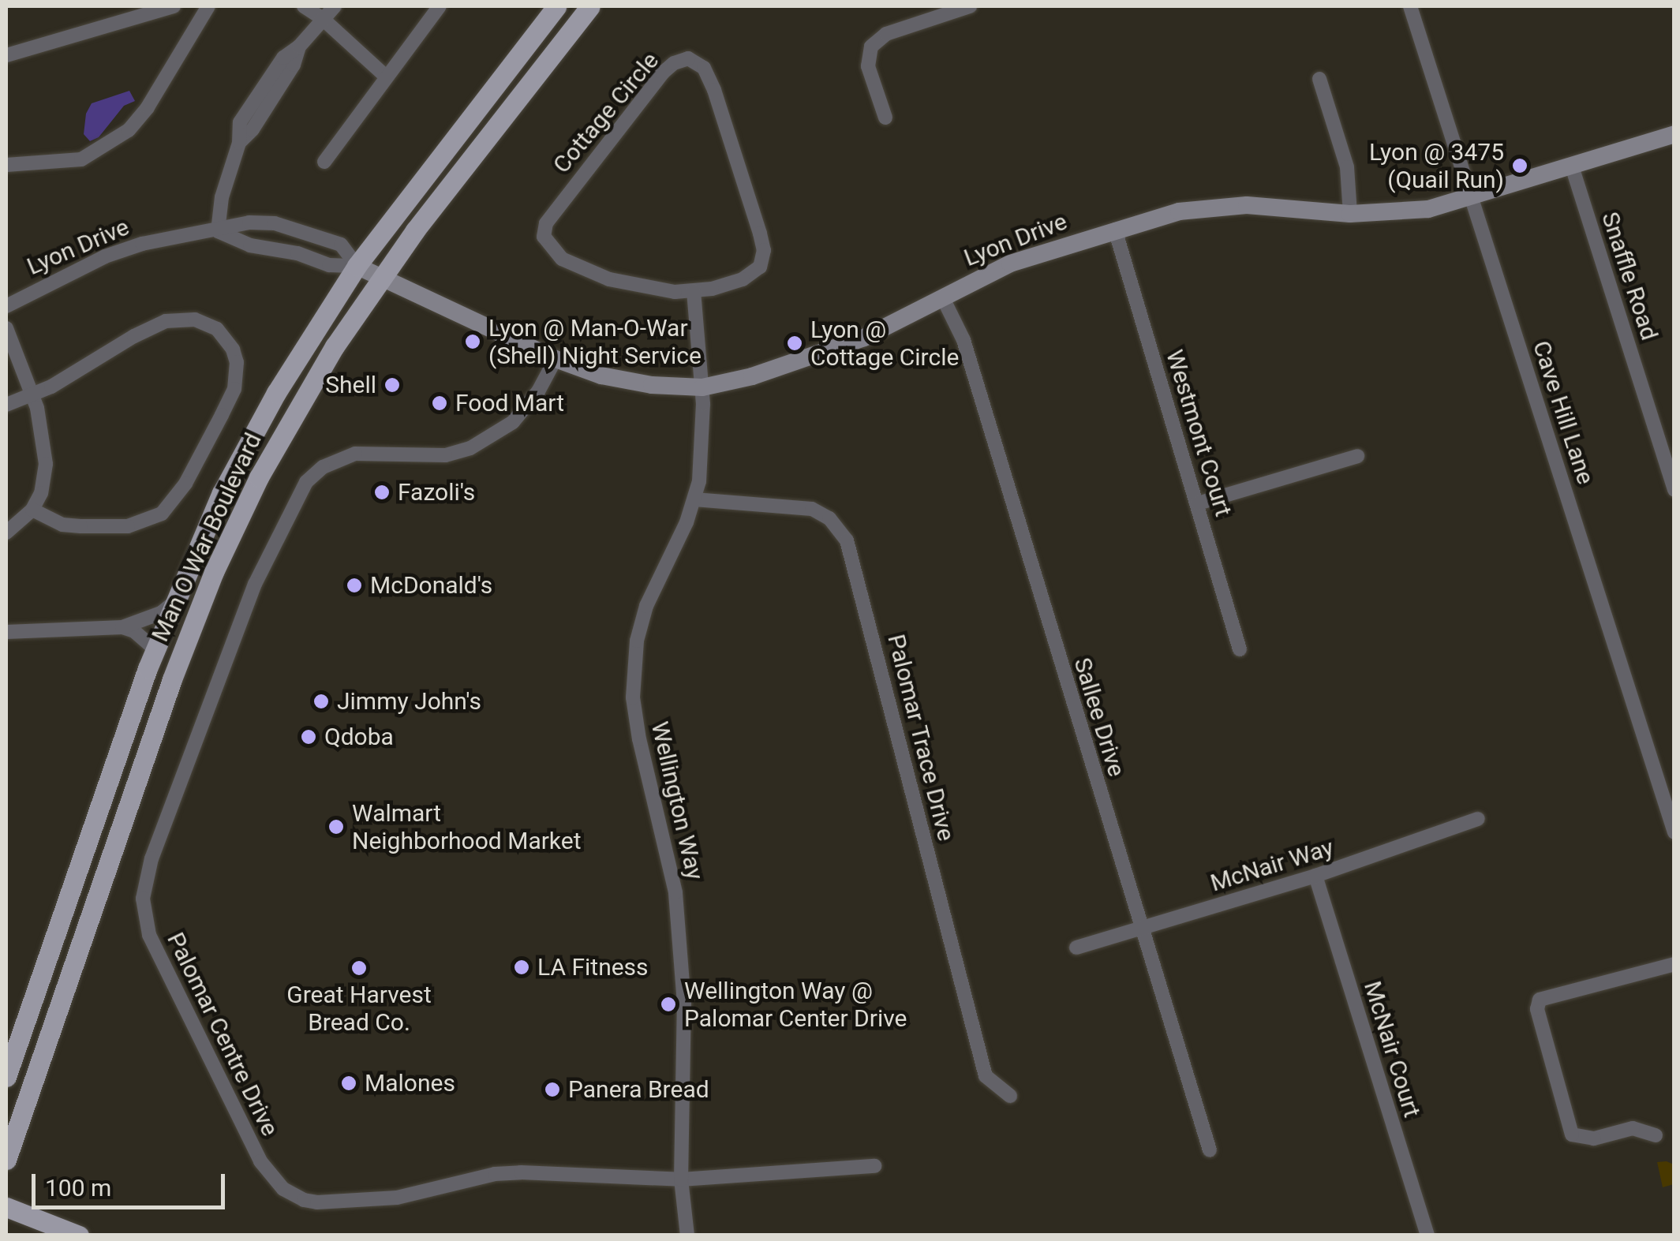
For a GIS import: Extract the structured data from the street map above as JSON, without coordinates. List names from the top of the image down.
{
  "streets": {
    "main road": ["Man O War Boulevard"],
    "street": [
      "Cottage Circle",
      "Lyon Drive",
      "Snaffle Road",
      "Cave Hill Lane",
      "Westmont Court",
      "Sallee Drive",
      "Palomar Trace Drive",
      "Wellington Way",
      "McNair Way",
      "Palomar Centre Drive",
      "McNair Court"
    ]
  },
  "crossings": [
    ["Lyon Drive", "Snaffle Road"],
    ["Lyon Drive", "Cave Hill Lane"],
    ["Lyon Drive", "Westmont Court"],
    ["Lyon Drive", "Man O War Boulevard"],
    ["Lyon Drive", "Sallee Drive"],
    ["Lyon Drive", "Wellington Way"],
    ["Lyon Drive", "Palomar Centre Drive"],
    ["Sallee Drive", "McNair Way"],
    ["Palomar Trace Drive", "Wellington Way"],
    ["Wellington Way", "Palomar Centre Drive"],
    ["McNair Way", "McNair Court"]
  ],
  "places": [
    "Lyon @ 3475 (Quail Run)",
    "Lyon @ Man-O-War (Shell) Night Service",
    "Lyon @ Cottage Circle",
    "Shell",
    "Food Mart",
    "Fazoli's",
    "McDonald's",
    "Jimmy John's",
    "Qdoba",
    "Walmart Neighborhood Market",
    "LA Fitness",
    "Great Harvest Bread Co.",
    "Wellington Way @ Palomar Center Drive",
    "Malones",
    "Panera Bread"
  ],
  "scale_bar": "100 m"
}
